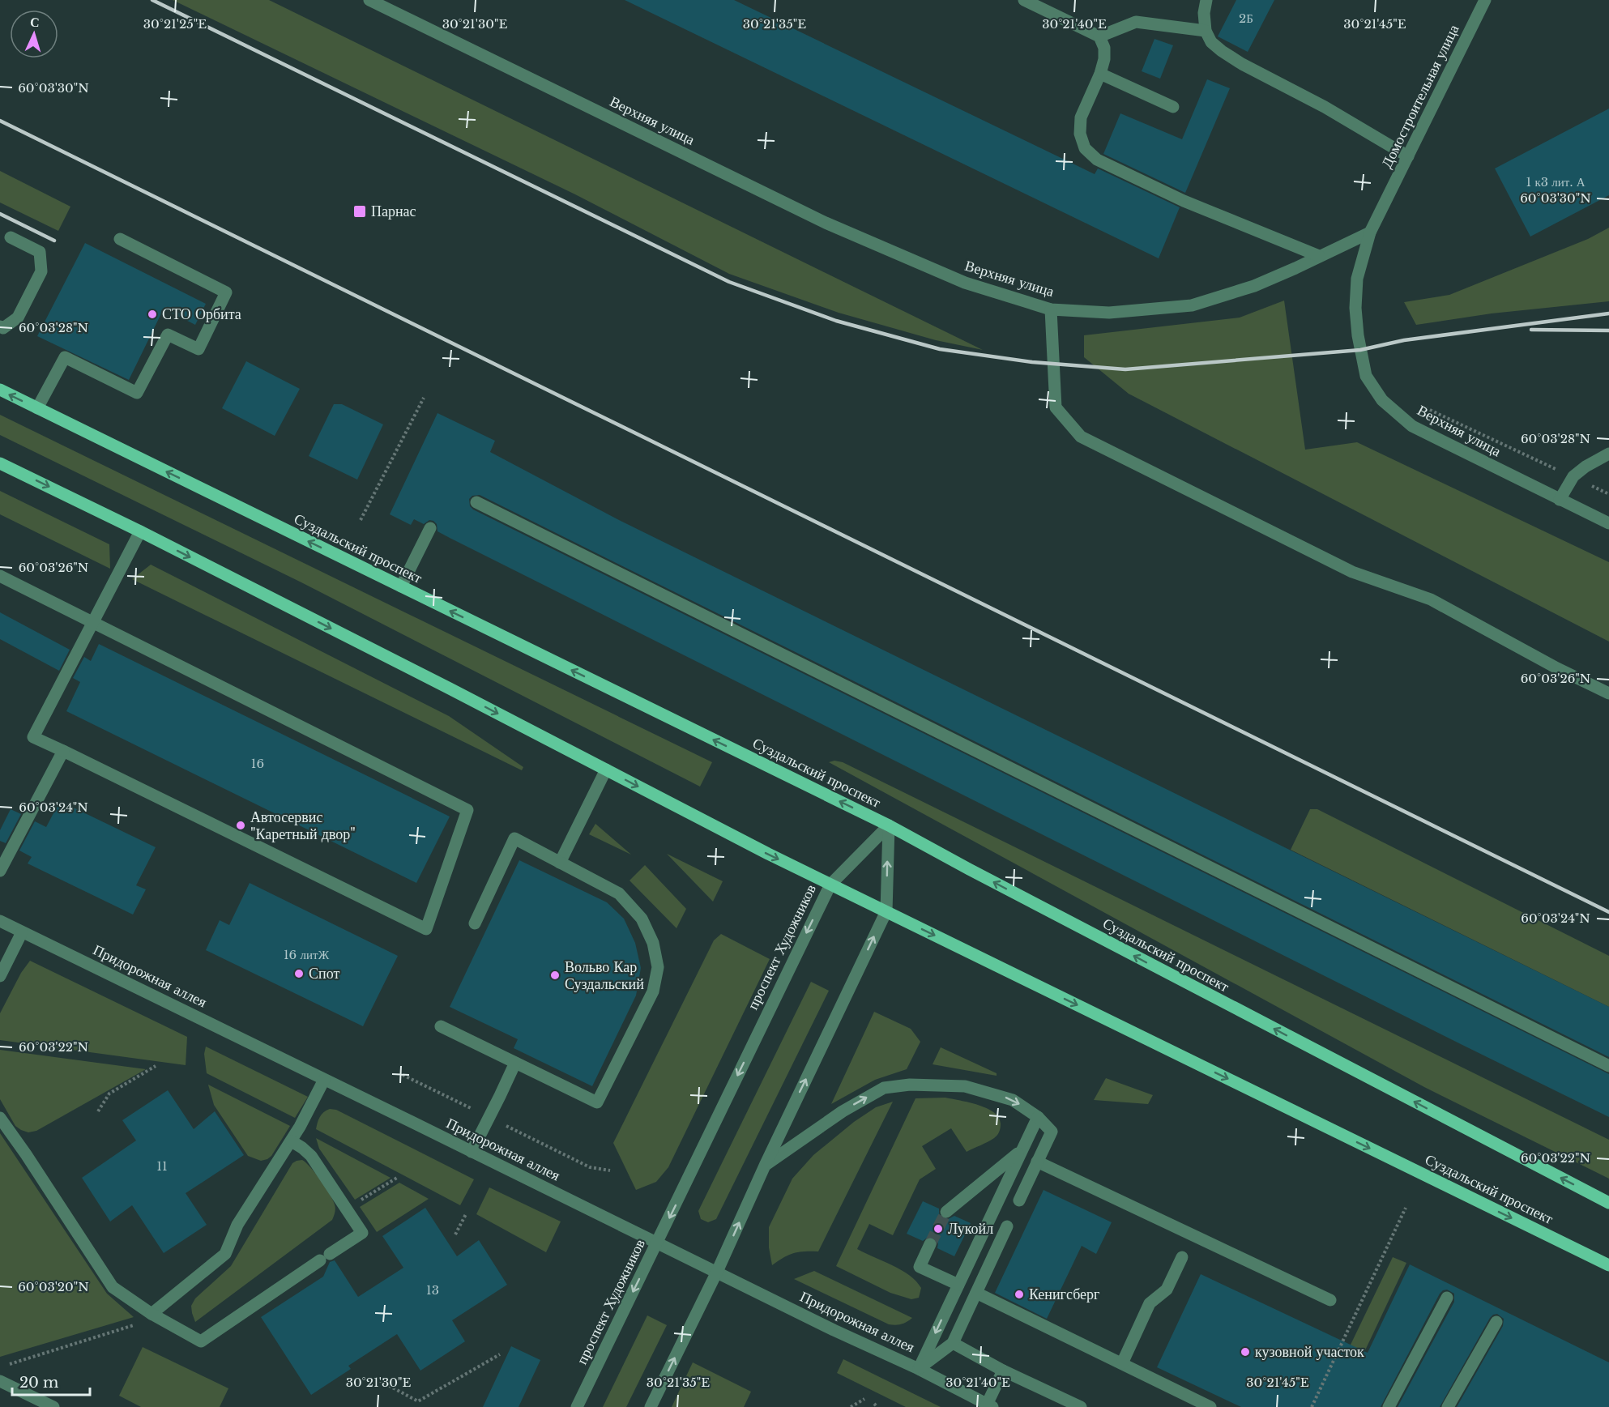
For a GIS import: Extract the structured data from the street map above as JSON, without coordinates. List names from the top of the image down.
{
  "streets": {
    "main road": ["Суздальский проспект"],
    "street": [
      "Домостроительная улица",
      "Верхняя улица",
      "проспект Художников",
      "Придорожная аллея"
    ]
  },
  "crossings": [
    ["Домостроительная улица", "Верхняя улица"],
    ["Суздальский проспект", "проспект Художников"],
    ["проспект Художников", "Придорожная аллея"]
  ],
  "places": {
    "transit": ["Парнас"],
    "other": [
      "СТО Орбита",
      "Автосервис \"Каретный двор\"",
      "Спот",
      "Вольво Кар Суздальский",
      "Лукойл",
      "Кенигсберг",
      "кузовной участок"
    ]
  },
  "house_numbers": [
    "2Б",
    "1 к3 лит. А",
    "16",
    "16 литЖ",
    "11",
    "13"
  ],
  "scale_bar": "20 m",
  "north": "top",
  "coordinates": [
    "30°21'25\"E",
    "30°21'30\"E",
    "30°21'35\"E",
    "30°21'40\"E",
    "30°21'45\"E",
    "60°03'30\"N",
    "60°03'28\"N",
    "60°03'26\"N",
    "60°03'24\"N",
    "60°03'22\"N",
    "60°03'20\"N"
  ]
}
